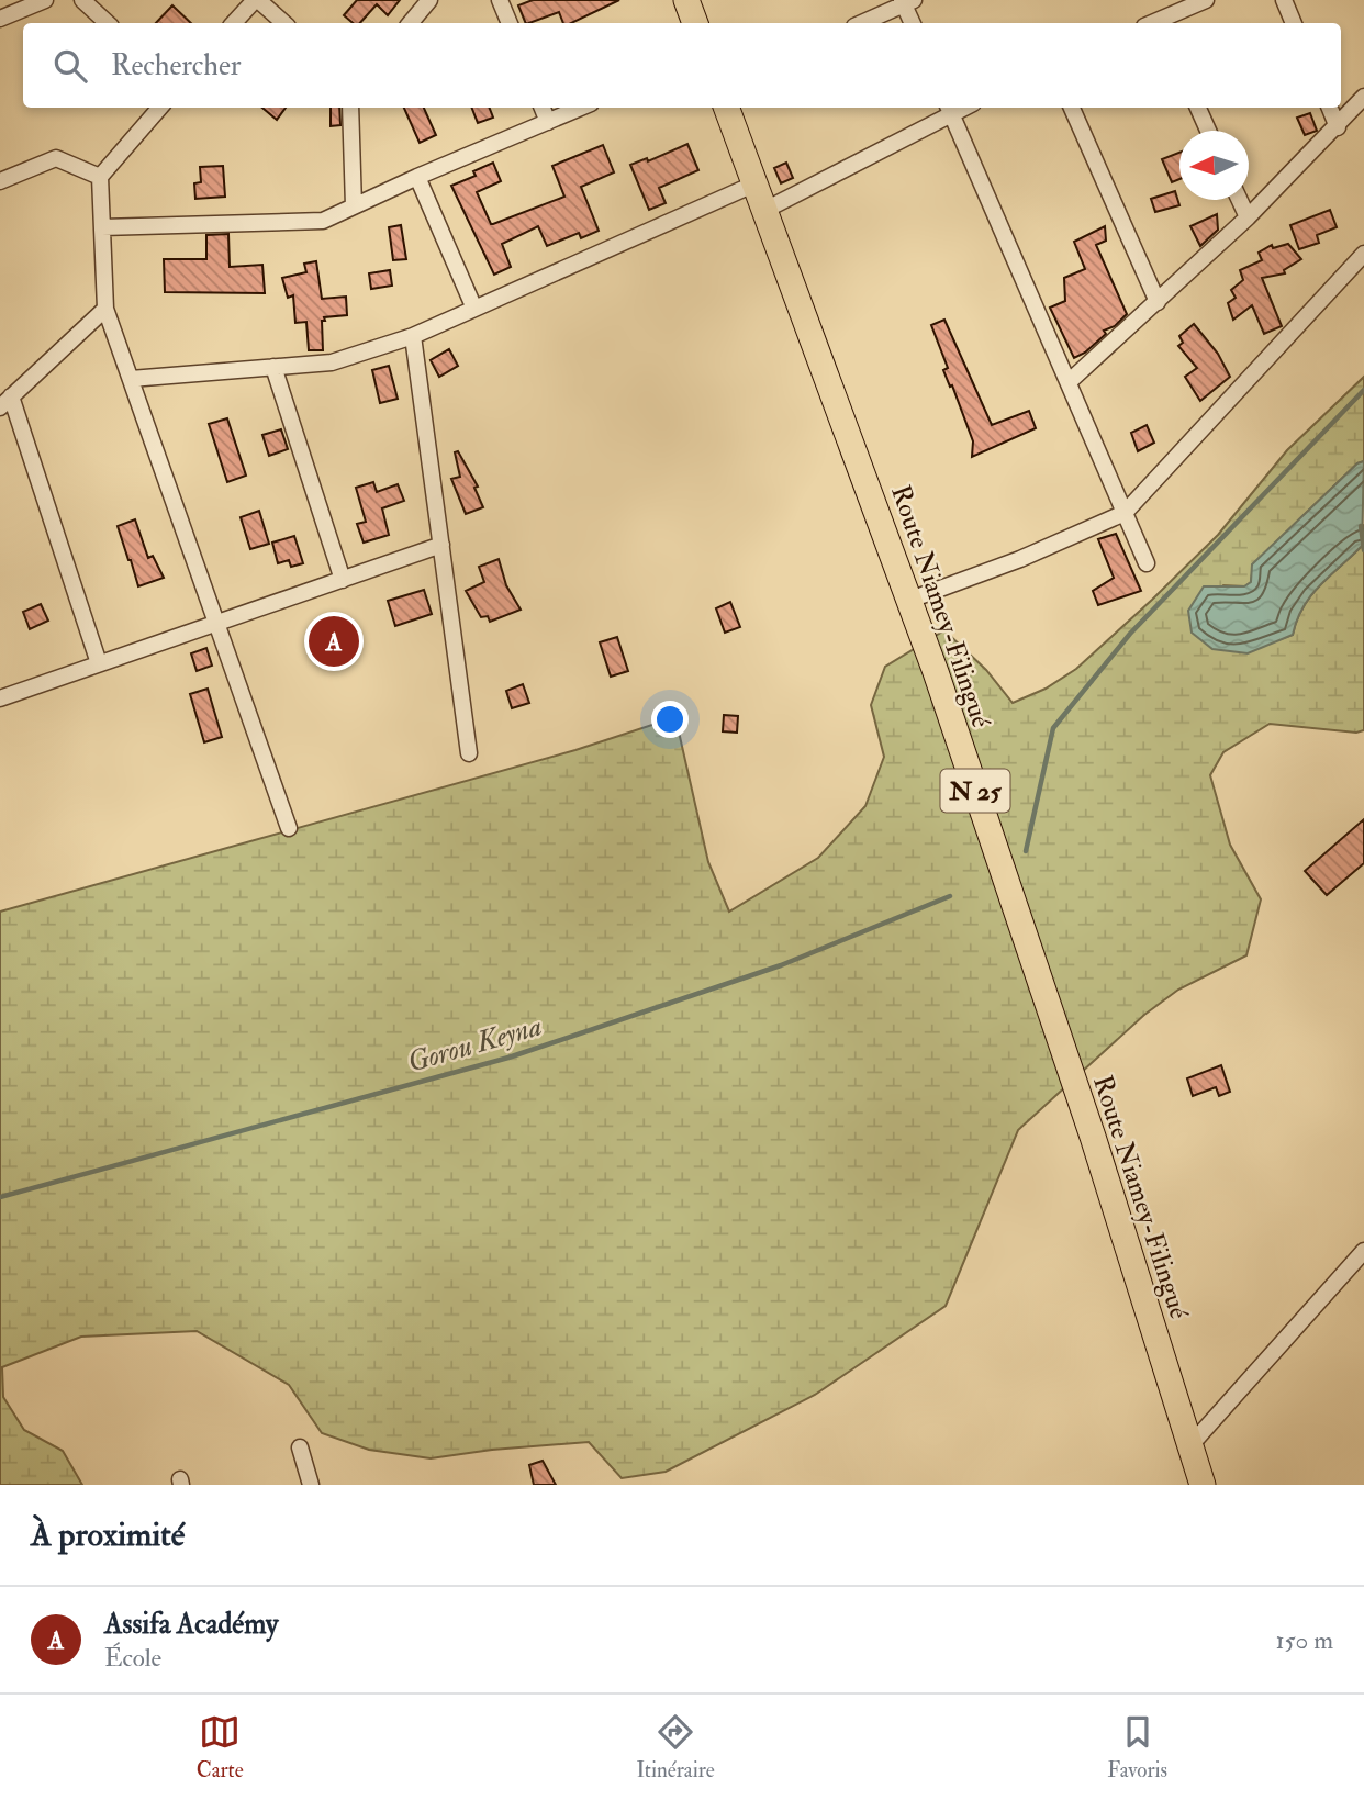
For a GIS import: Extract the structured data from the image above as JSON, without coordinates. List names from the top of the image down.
{
  "streets": {
    "main road": ["Route Niamey-Filingué", "N 25"]
  },
  "water": ["Gorou Keyna"],
  "north": "left",
  "page": {
    "search": "Rechercher",
    "pins": "A",
    "heading": "À proximité",
    "list": [
      {
        "mark": "A",
        "name": "Assifa Académy",
        "note": "École",
        "value": "150 m"
      }
    ],
    "nav": ["Carte", "Itinéraire", "Favoris"]
  }
}
